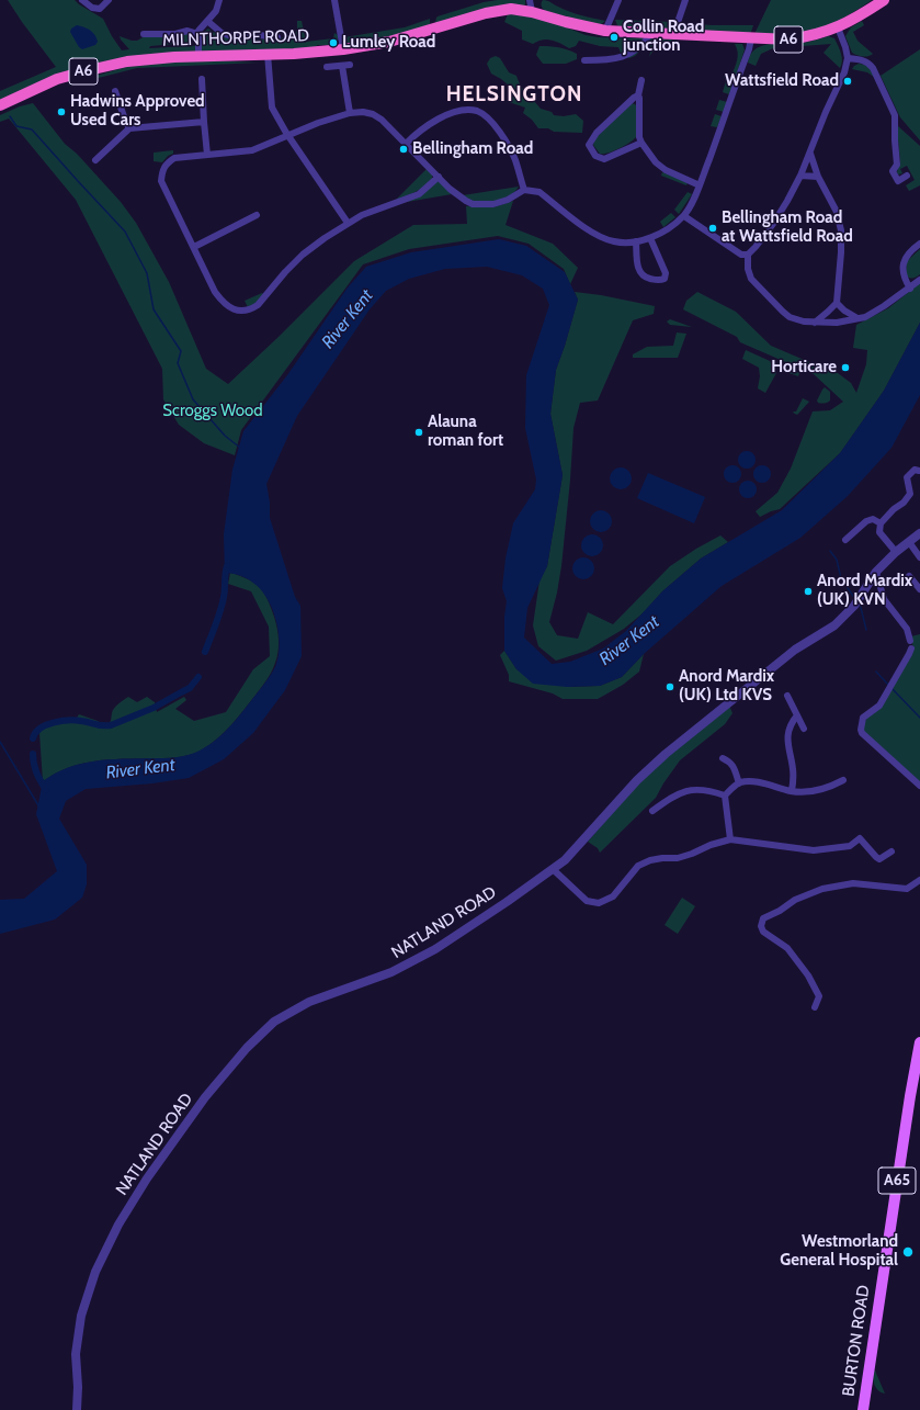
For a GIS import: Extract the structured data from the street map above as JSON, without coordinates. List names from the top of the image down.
{
  "streets": {
    "highway": ["MILNTHORPE ROAD", "A6"],
    "main road": ["A65", "BURTON ROAD"],
    "street": ["NATLAND ROAD"]
  },
  "districts": ["HELSINGTON"],
  "water": ["River Kent"],
  "parks": ["Scroggs Wood"],
  "places": [
    "Collin Road junction",
    "Lumley Road",
    "Wattsfield Road",
    "Hadwins Approved Used Cars",
    "Bellingham Road",
    "Bellingham Road at Wattsfield Road",
    "Horticare",
    "Alauna roman fort",
    "Anord Mardix (UK) KVN",
    "Anord Mardix (UK) Ltd KVS",
    "Westmorland General Hospital"
  ]
}
